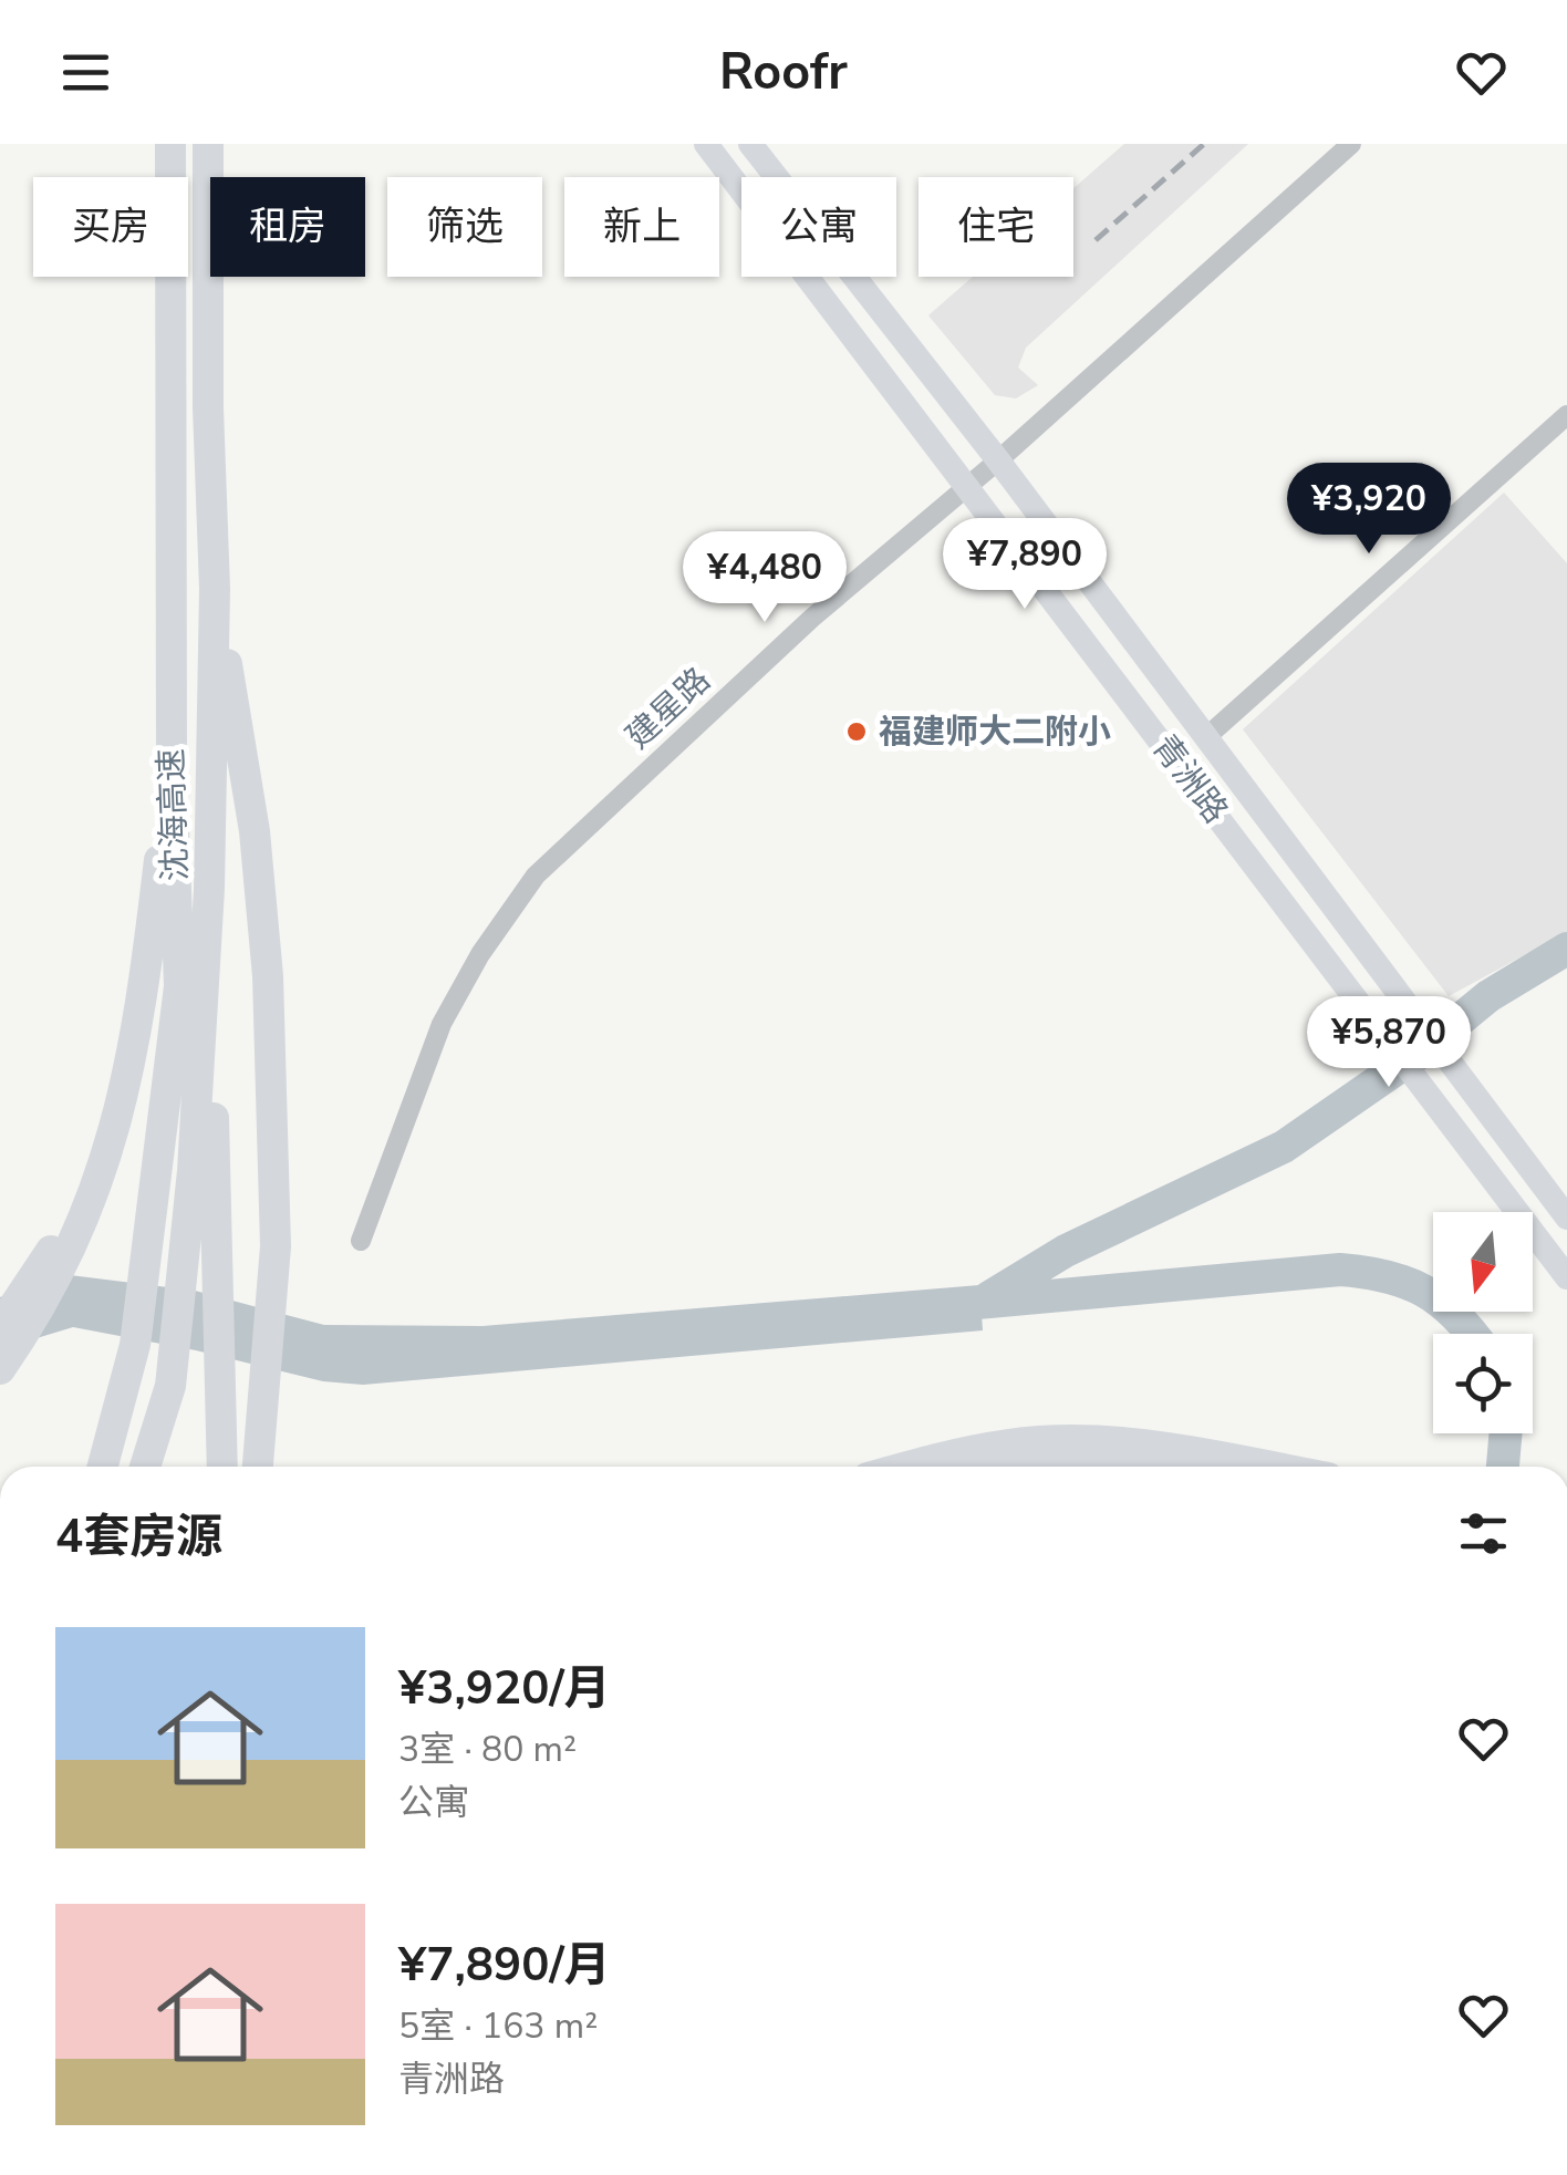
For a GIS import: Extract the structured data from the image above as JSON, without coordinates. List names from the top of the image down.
{
  "streets": {
    "highway": ["沈海高速"],
    "main road": ["青洲路"],
    "street": ["建星路"]
  },
  "crossings": [
    ["建星路", "青洲路"]
  ],
  "places": ["福建师大二附小"],
  "north": "bottom",
  "page": {
    "header": "Roofr",
    "chip": [
      "买房",
      "租房",
      "筛选",
      "新上",
      "公寓",
      "住宅"
    ],
    "price": [
      "¥3,920",
      "¥7,890",
      "¥4,480",
      "¥5,870"
    ],
    "heading": "4套房源",
    "list": [
      {
        "name": "¥3,920/月",
        "note": "3室 · 80 m² · 公寓"
      },
      {
        "name": "¥7,890/月",
        "note": "5室 · 163 m² · 青洲路"
      }
    ]
  }
}
